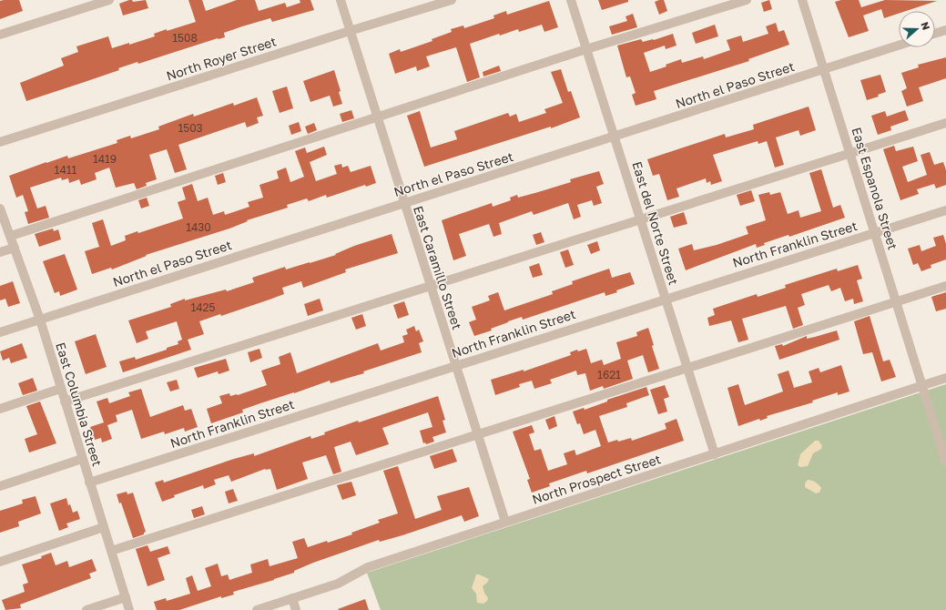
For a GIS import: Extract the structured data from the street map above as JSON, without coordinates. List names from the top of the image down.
{
  "streets": {
    "street": [
      "North Royer Street",
      "North el Paso Street",
      "East Espanola Street",
      "East del Norte Street",
      "North Franklin Street",
      "East Caramillo Street",
      "East Columbia Street",
      "North Prospect Street"
    ]
  },
  "crossings": [
    ["North Royer Street", "East Caramillo Street"],
    ["North el Paso Street", "East Espanola Street"],
    ["North el Paso Street", "East del Norte Street"],
    ["North el Paso Street", "East Caramillo Street"],
    ["North el Paso Street", "East Columbia Street"],
    ["East Espanola Street", "North Franklin Street"],
    ["East Espanola Street", "North Prospect Street"],
    ["East del Norte Street", "North Franklin Street"],
    ["East del Norte Street", "North Prospect Street"],
    ["North Franklin Street", "East Caramillo Street"],
    ["North Franklin Street", "East Columbia Street"],
    ["East Caramillo Street", "North Prospect Street"]
  ],
  "house_numbers": [
    "1508",
    "1503",
    "1419",
    "1411",
    "1430",
    "1425",
    "1621"
  ],
  "north": "right"
}
